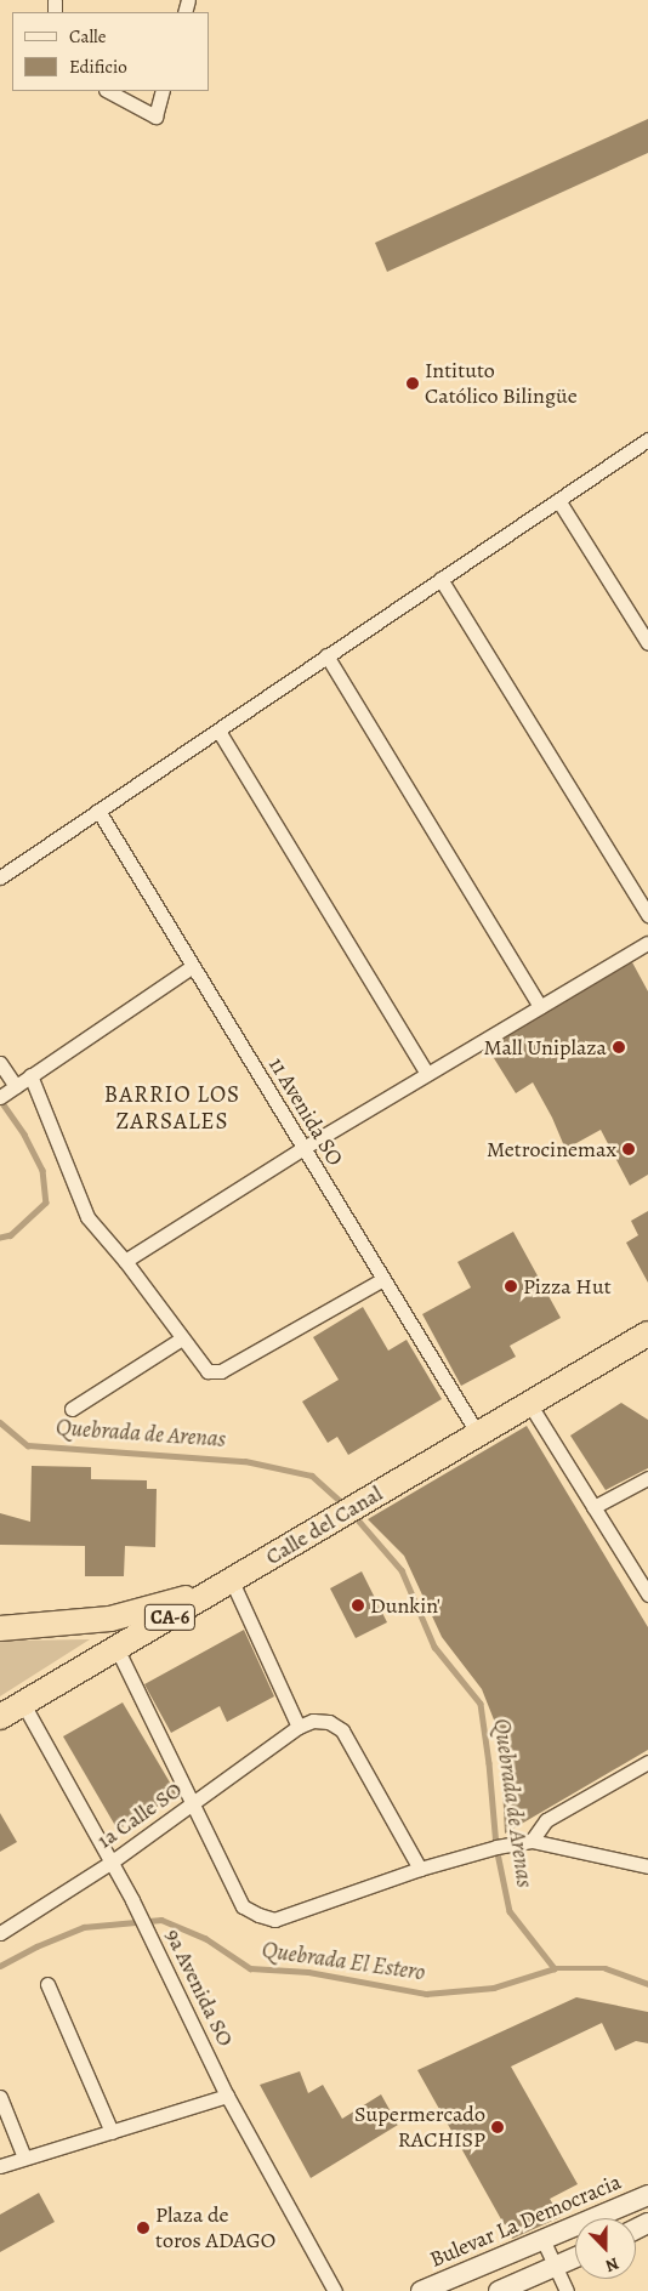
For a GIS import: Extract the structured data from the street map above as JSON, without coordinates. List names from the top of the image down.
{
  "streets": {
    "highway": ["Calle del Canal", "CA-6"],
    "main road": ["Bulevar La Democracia"],
    "street": ["11 Avenida SO", "1a Calle SO", "9a Avenida SO"]
  },
  "crossings": [
    ["11 Avenida SO", "Calle del Canal"],
    ["Calle del Canal", "9a Avenida SO"],
    ["1a Calle SO", "9a Avenida SO"]
  ],
  "districts": ["BARRIO LOS ZARSALES"],
  "water": ["Quebrada de Arenas", "Quebrada El Estero"],
  "places": [
    "Intituto Católico Bilingüe",
    "Mall Uniplaza",
    "Metrocinemax",
    "Pizza Hut",
    "Dunkin'",
    "Supermercado RACHISP",
    "Plaza de toros ADAGO"
  ],
  "legend": ["Calle", "Edificio"],
  "north": "bottom"
}
